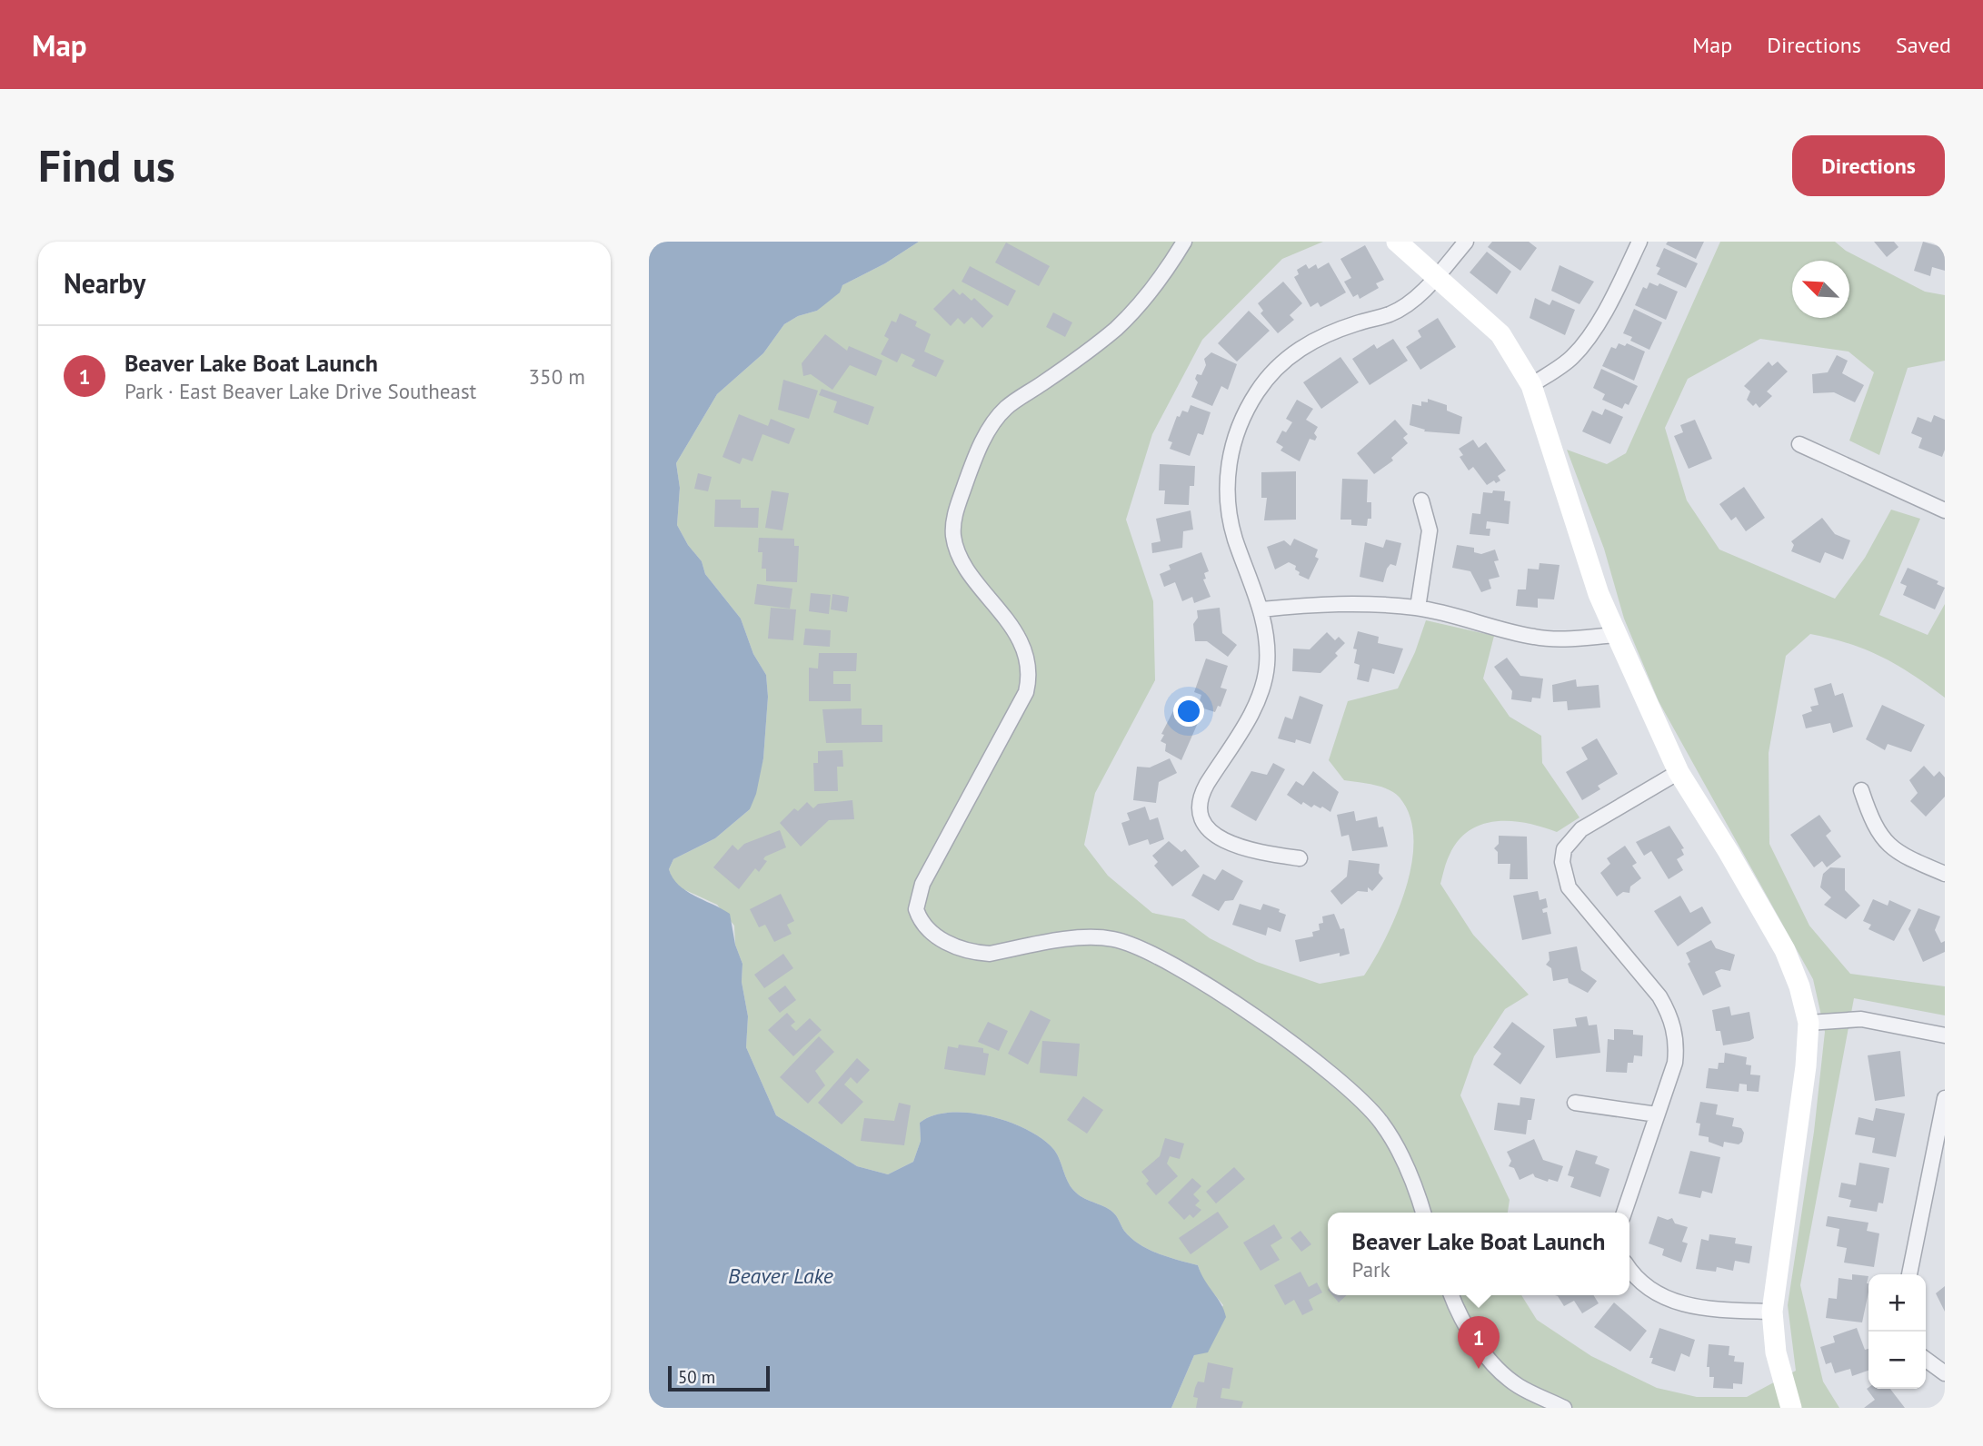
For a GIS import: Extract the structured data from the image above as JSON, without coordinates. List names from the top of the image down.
{
  "water": ["Beaver Lake"],
  "scale_bar": "50 m",
  "north": "top left",
  "page": {
    "header": "Map",
    "nav": ["Map", "Directions", "Saved"],
    "buttons": "Directions",
    "title": "Find us",
    "heading": "Nearby",
    "list": [
      {
        "mark": "1",
        "name": "Beaver Lake Boat Launch",
        "note": "Park · East Beaver Lake Drive Southeast",
        "value": "350 m"
      }
    ],
    "popup": ["Beaver Lake Boat Launch", "Park"],
    "map_buttons": ["+", "−"],
    "pins": "1",
    "scale": "50 m"
  }
}
